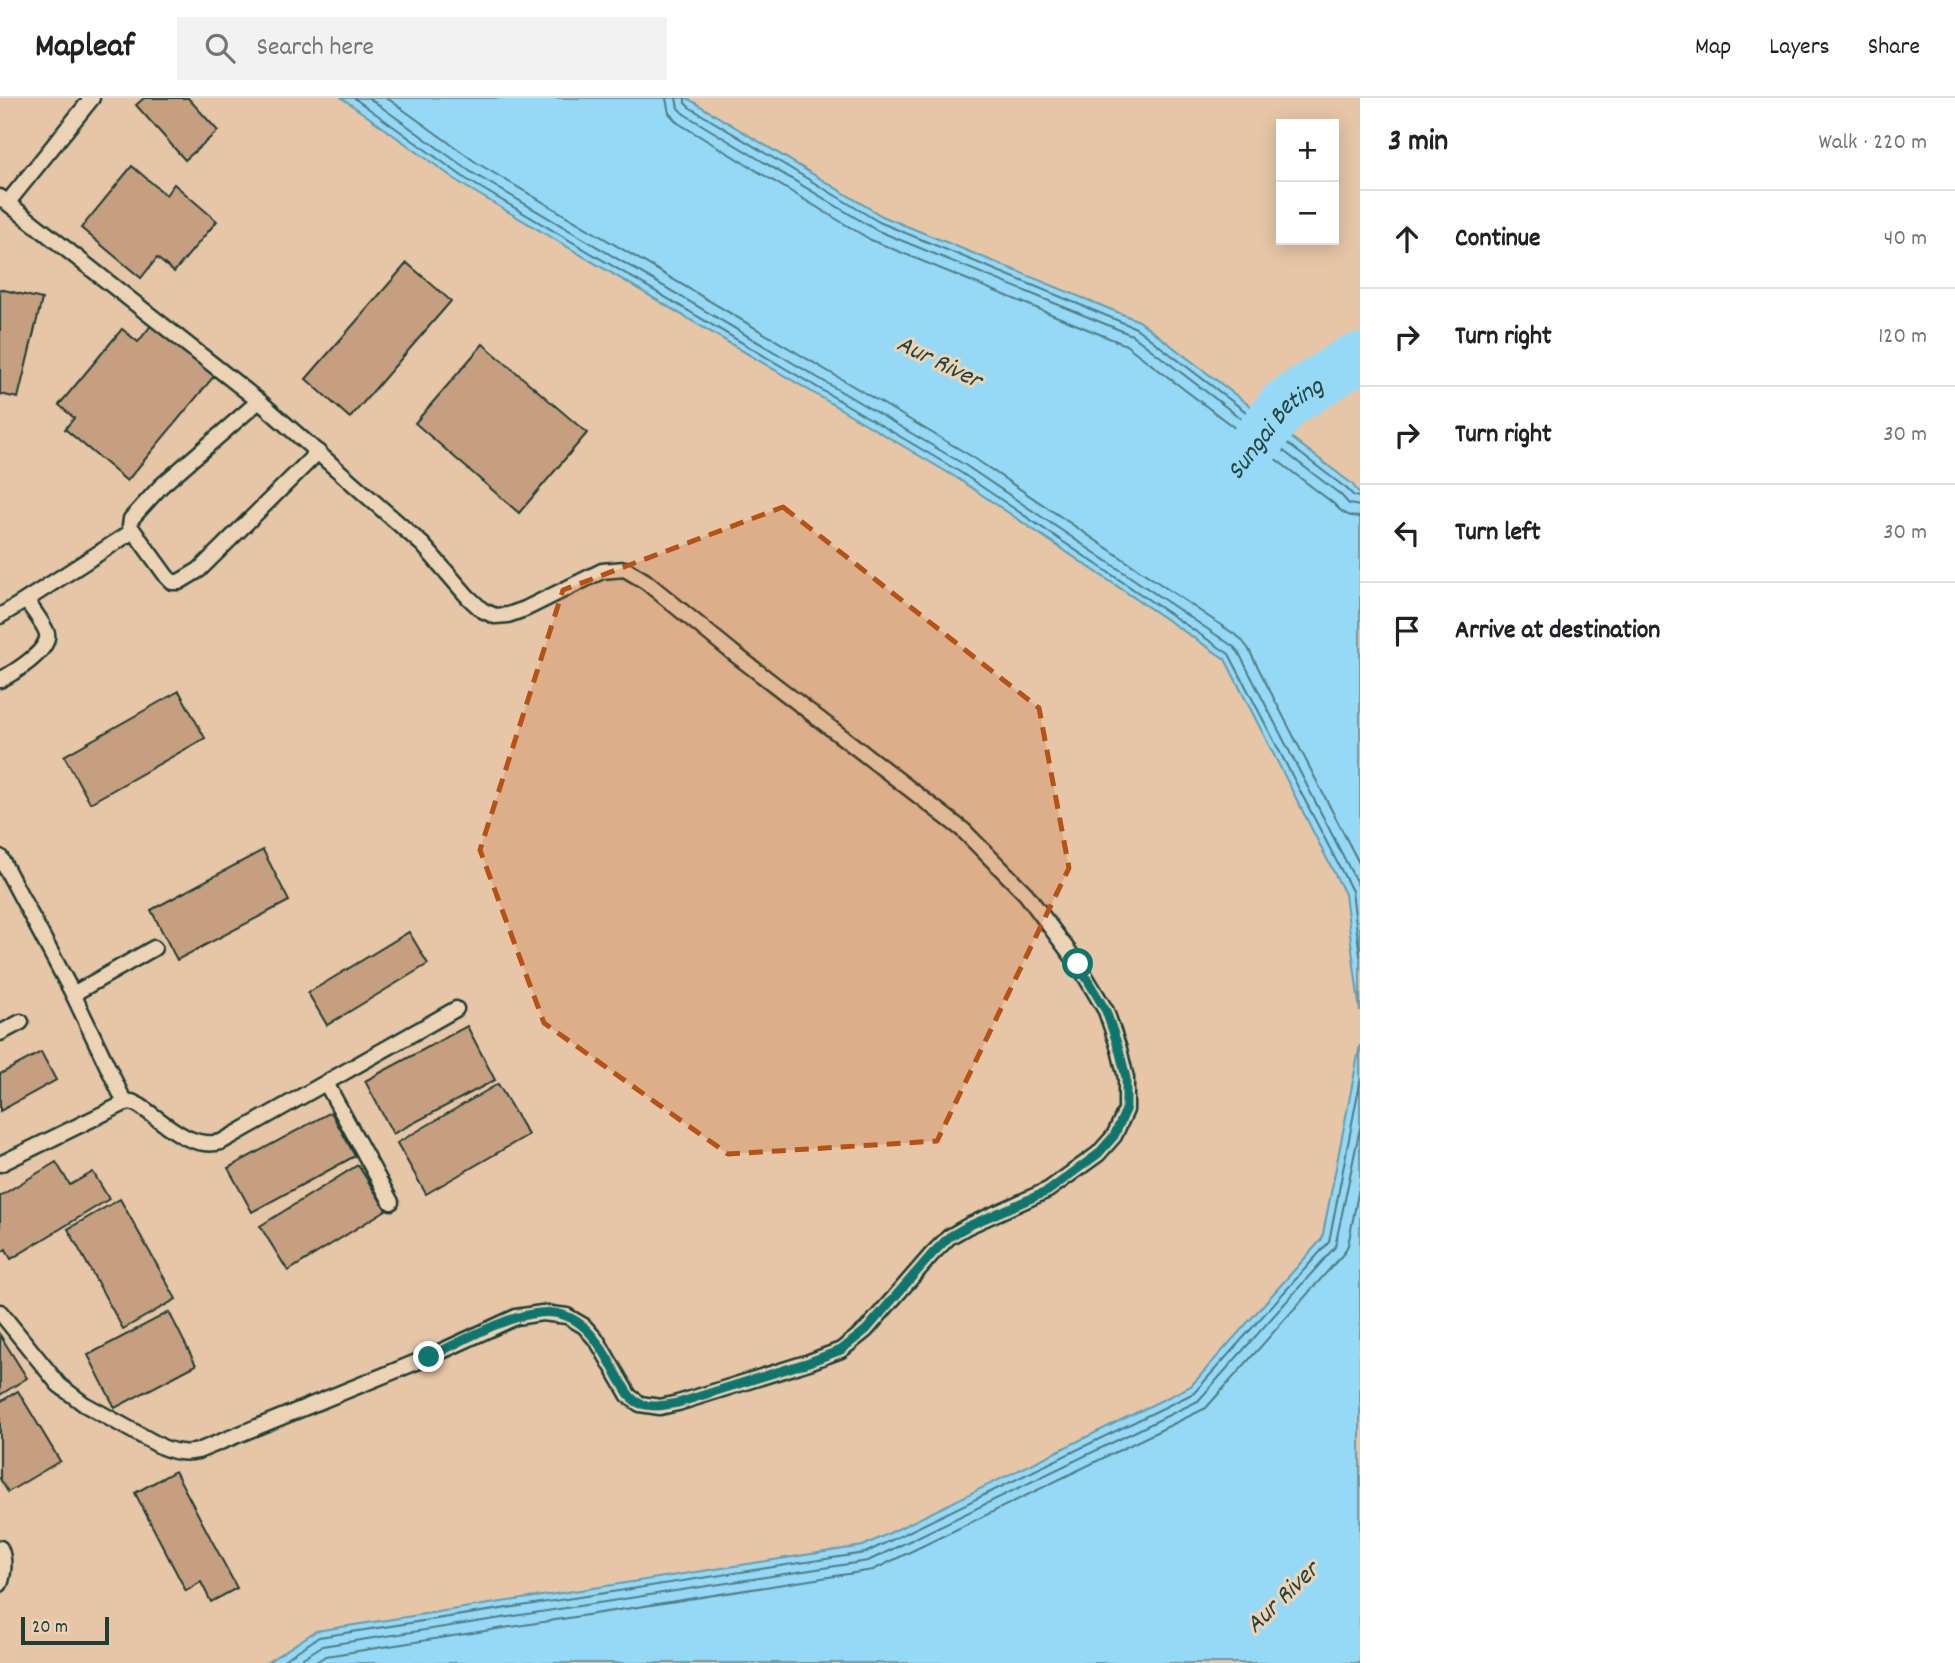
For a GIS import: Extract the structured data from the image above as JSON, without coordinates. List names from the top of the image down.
{
  "water": ["Aur River", "Sungai Beting"],
  "scale_bar": "20 m",
  "page": {
    "header": "Mapleaf",
    "search": "Search here",
    "nav": ["Map", "Layers", "Share"],
    "heading": ["3 min", "Walk · 220 m"],
    "map_buttons": ["+", "−"],
    "list": [
      ["Continue", "40 m"],
      ["Turn right", "120 m"],
      ["Turn right", "30 m"],
      ["Turn left", "30 m"],
      "Arrive at destination"
    ],
    "scale": "20 m"
  }
}
